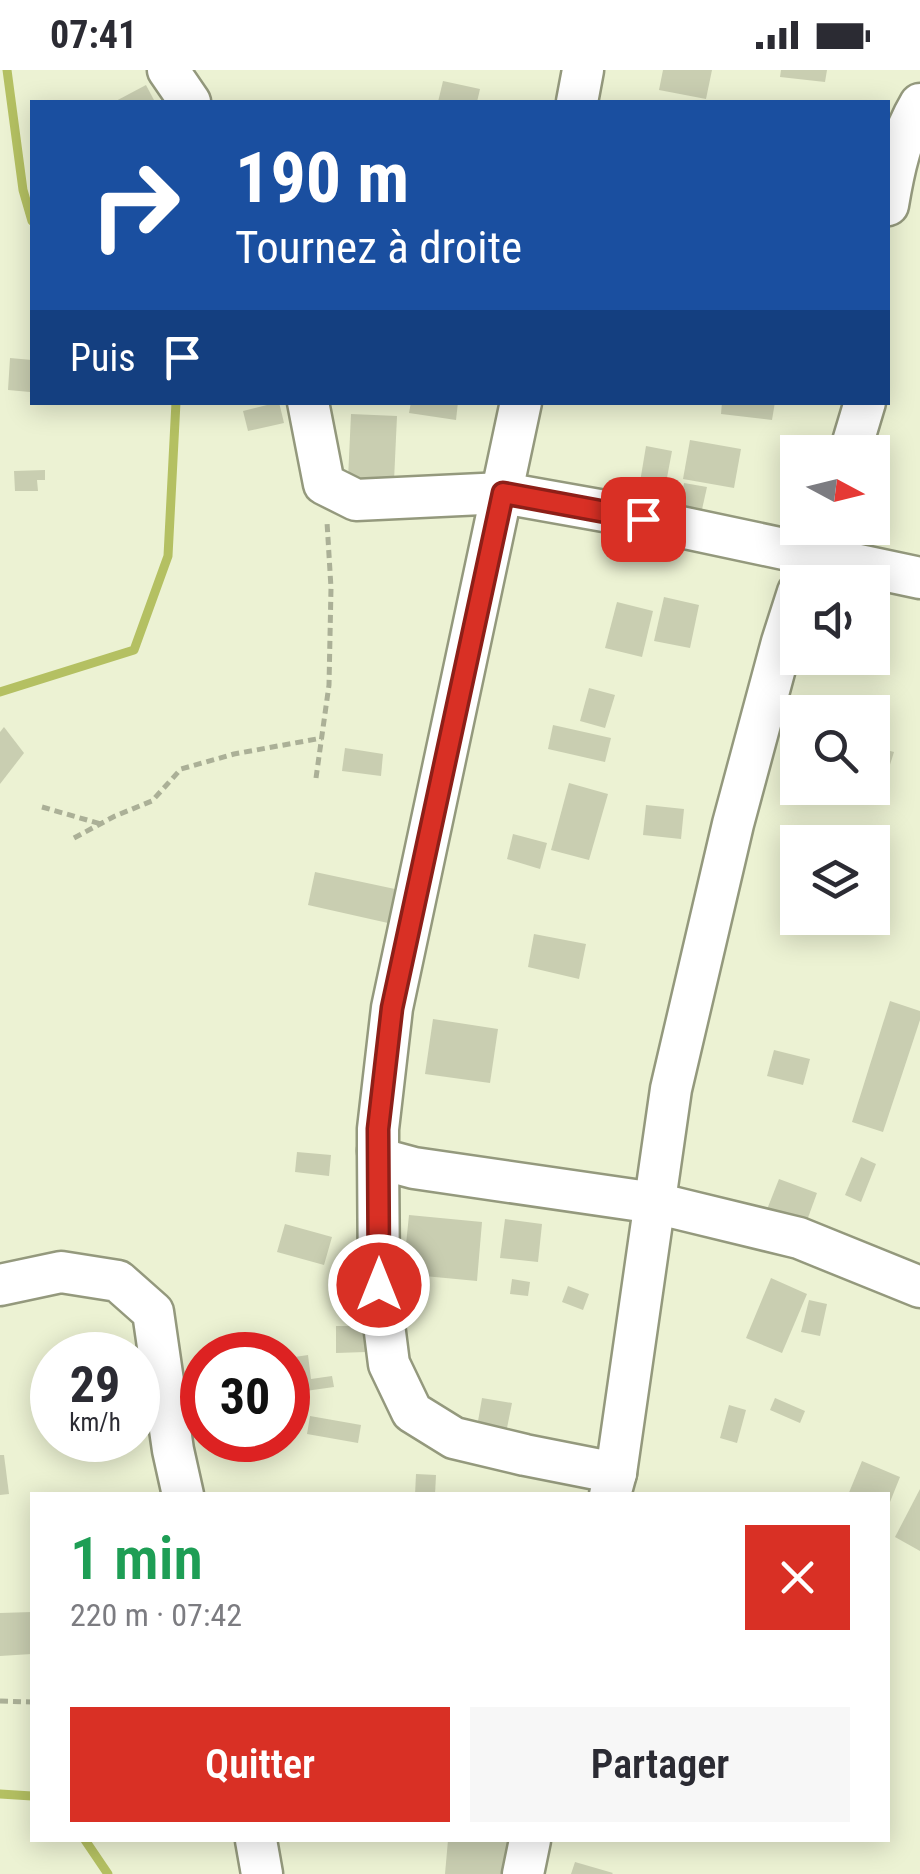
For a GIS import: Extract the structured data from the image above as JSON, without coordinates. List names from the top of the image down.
{
  "north": "right",
  "page": {
    "status": "07:41",
    "turn": ["190 m", "Tournez à droite"],
    "then": "Puis",
    "speed": "29 km/h",
    "limit": "30",
    "heading": ["1 min", "220 m · 07:42"],
    "buttons": ["Quitter", "Partager"]
  }
}
